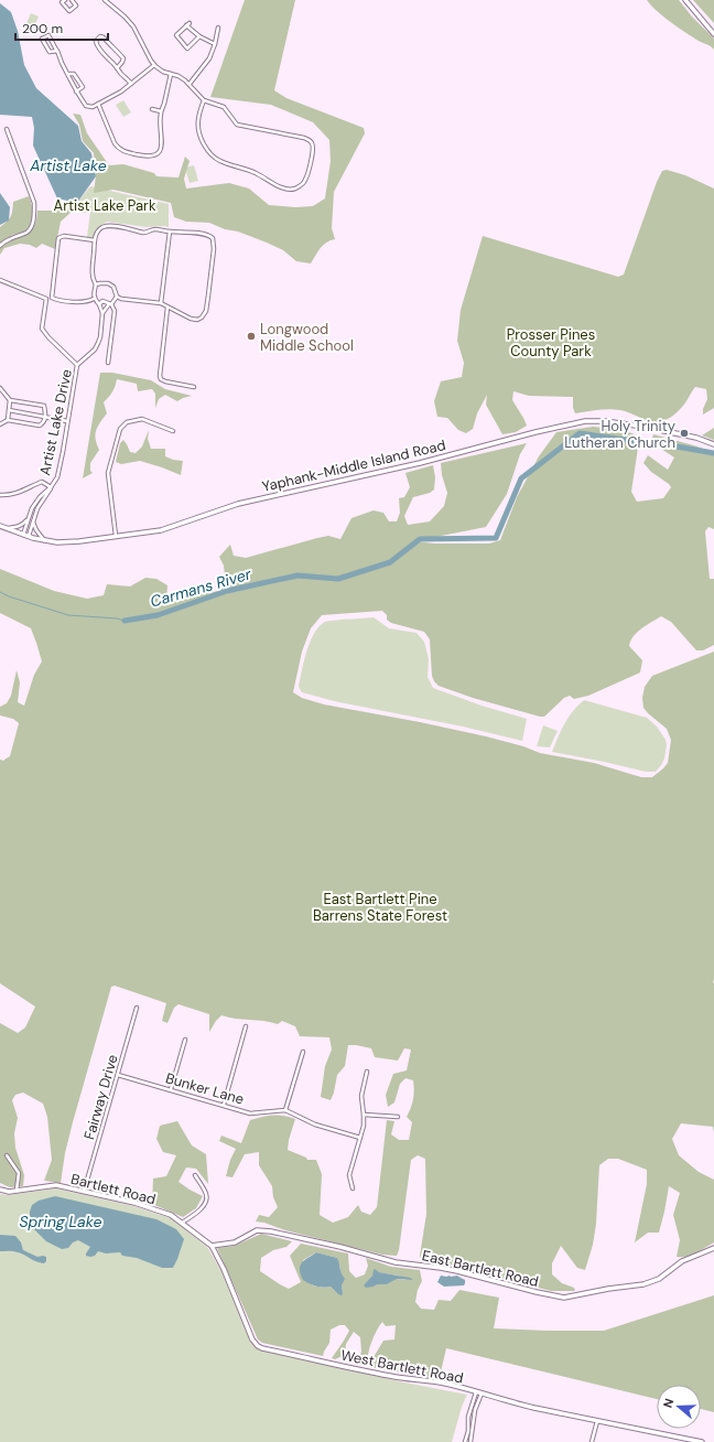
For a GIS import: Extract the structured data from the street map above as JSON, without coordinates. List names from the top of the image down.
{
  "streets": {
    "street": [
      "Artist Lake Drive",
      "Yaphank-Middle Island Road",
      "Bunker Lane",
      "Fairway Drive",
      "Bartlett Road",
      "East Bartlett Road",
      "West Bartlett Road"
    ]
  },
  "crossings": [
    ["Artist Lake Drive", "Yaphank-Middle Island Road"],
    ["Bunker Lane", "Fairway Drive"],
    ["Fairway Drive", "Bartlett Road"],
    ["Bartlett Road", "East Bartlett Road"],
    ["Bartlett Road", "West Bartlett Road"],
    ["East Bartlett Road", "West Bartlett Road"]
  ],
  "water": ["Artist Lake", "Carmans River", "Spring Lake"],
  "parks": ["Artist Lake Park", "Prosser Pines County Park", "East Bartlett Pine Barrens State Forest"],
  "places": ["Longwood Middle School", "Holy Trinity Lutheran Church"],
  "scale_bar": "200 m",
  "north": "left"
}
